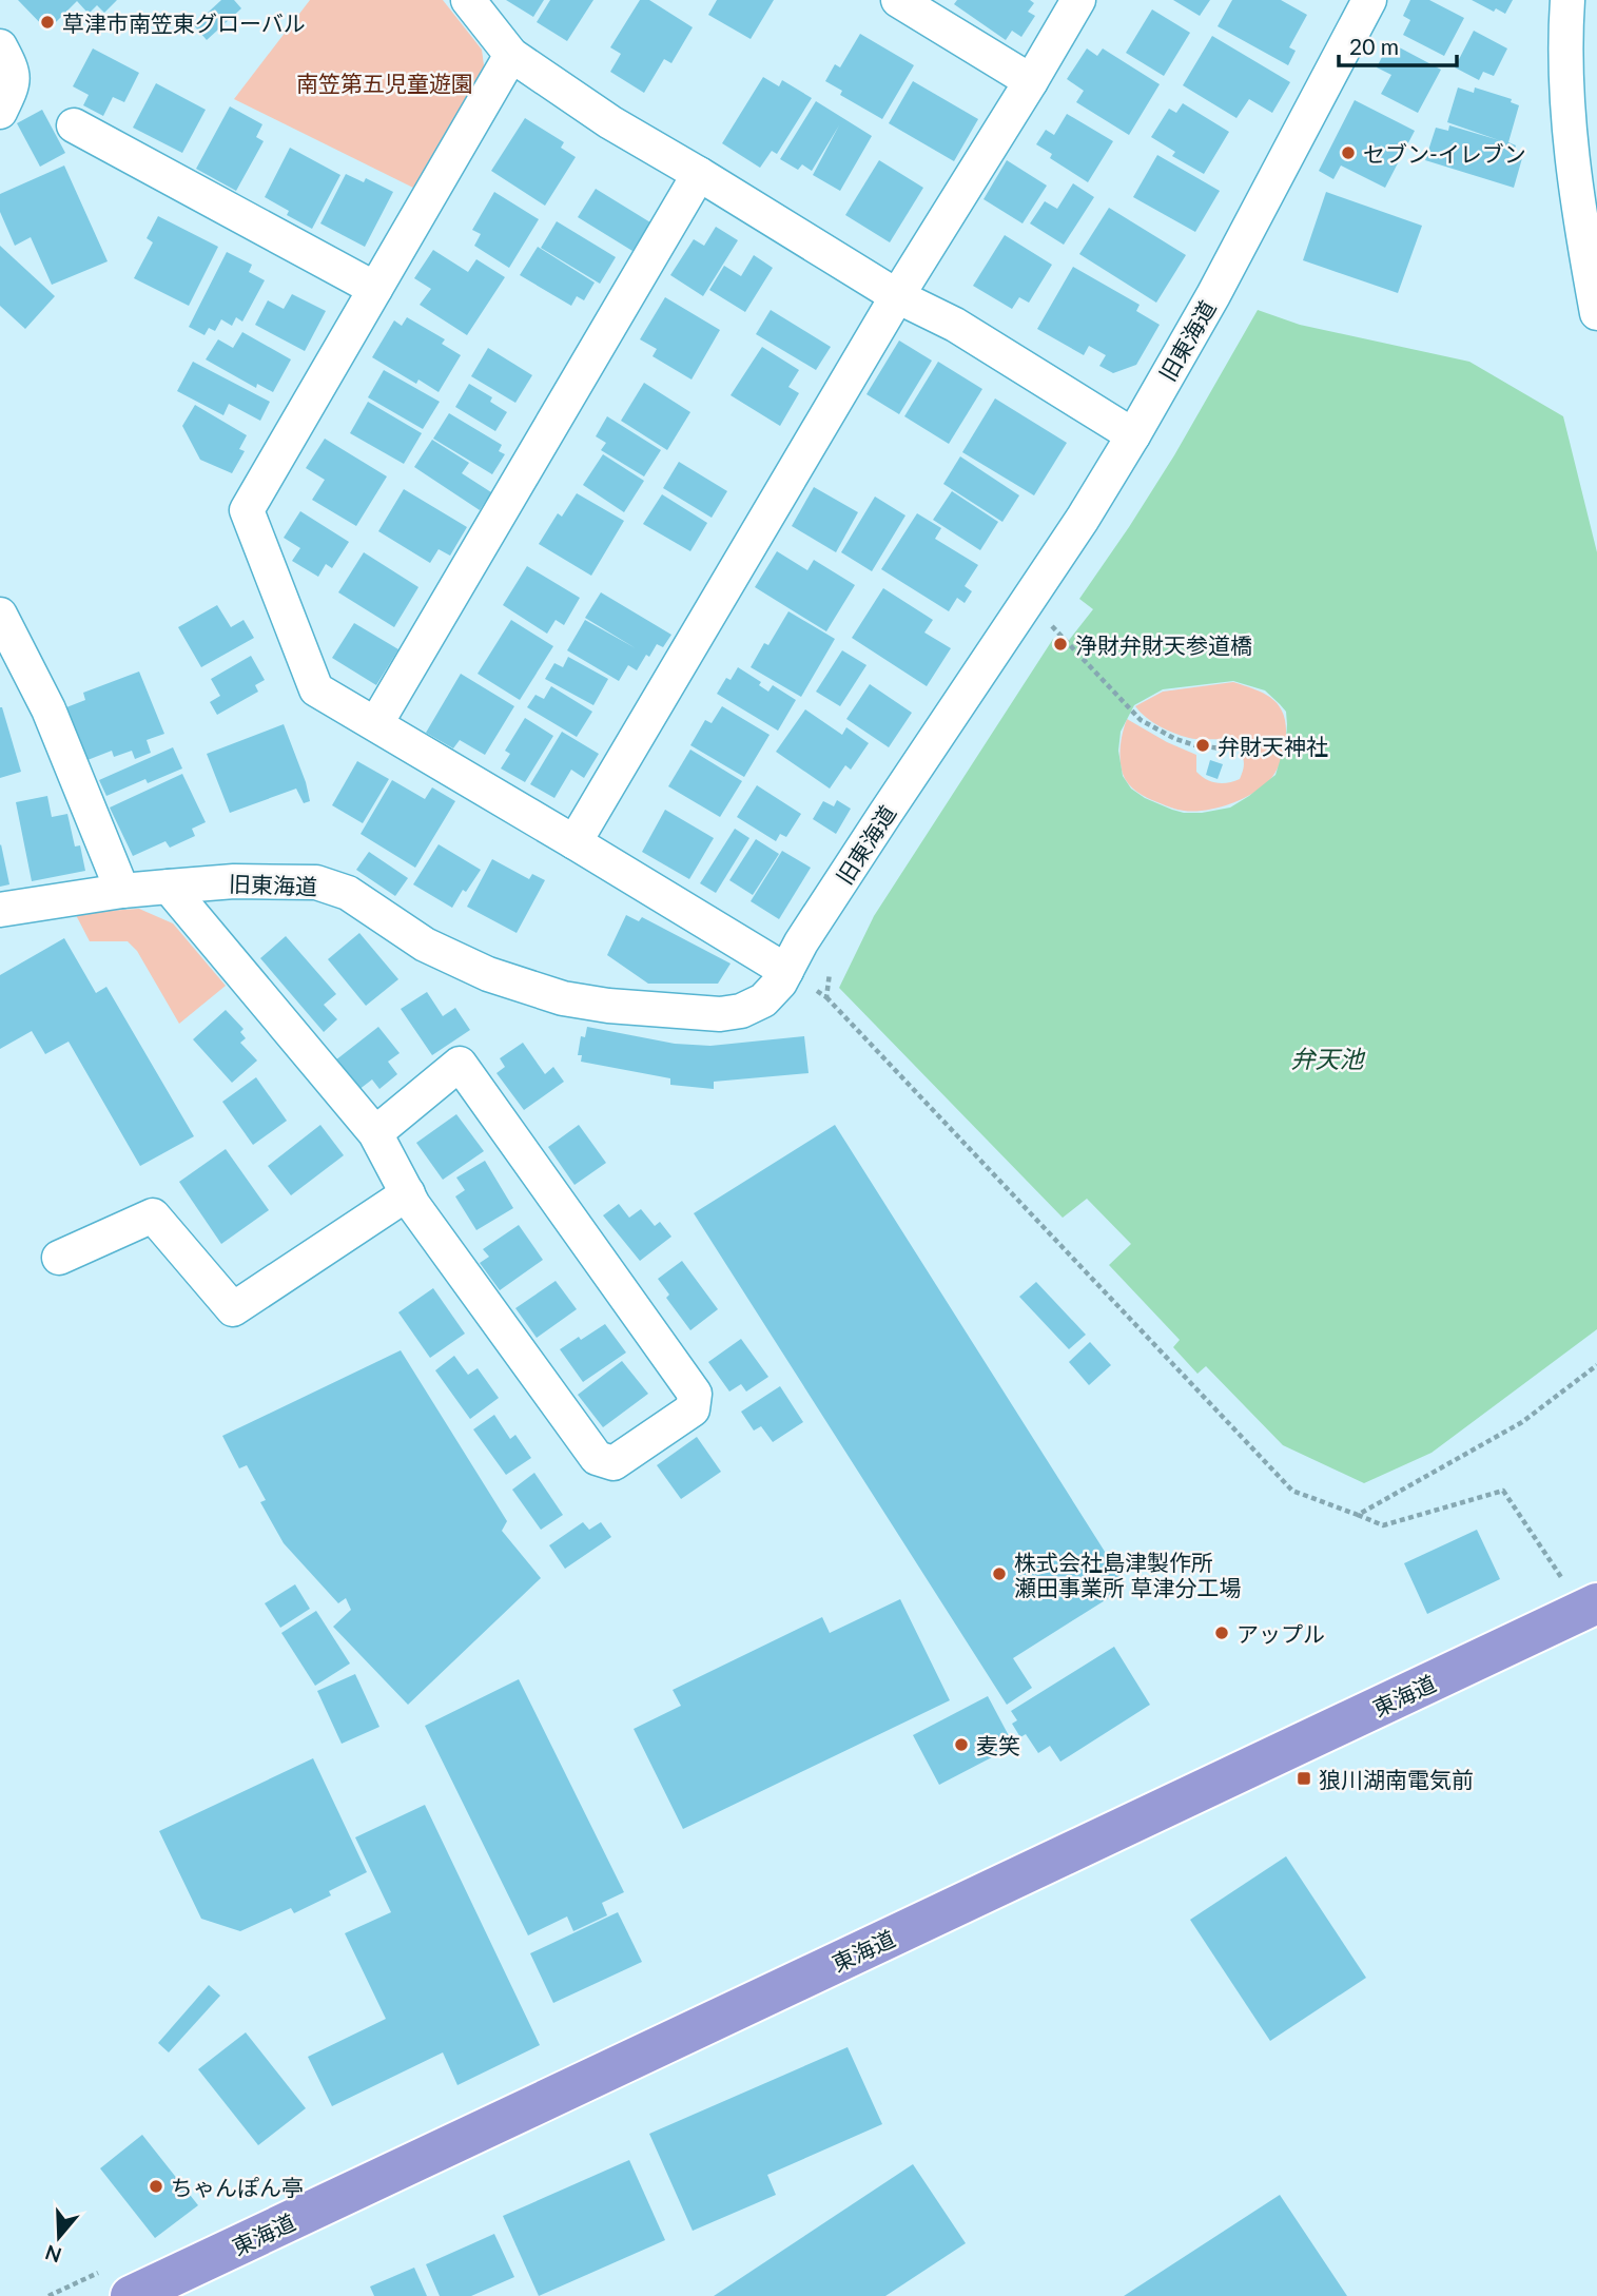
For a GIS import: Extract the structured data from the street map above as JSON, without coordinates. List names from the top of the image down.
{
  "streets": {
    "highway": ["東海道"],
    "street": ["旧東海道"]
  },
  "water": ["弁天池"],
  "parks": ["南笠第五児童遊園"],
  "places": {
    "other": [
      "草津市南笠東グローバル",
      "セブン-イレブン",
      "浄財弁財天参道橋",
      "弁財天神社",
      "株式会社島津製作所 瀬田事業所 草津分工場",
      "アップル",
      "麦笑",
      "ちゃんぽん亭"
    ],
    "transit": ["狼川湖南電気前"]
  },
  "scale_bar": "20 m",
  "north": "bottom"
}
